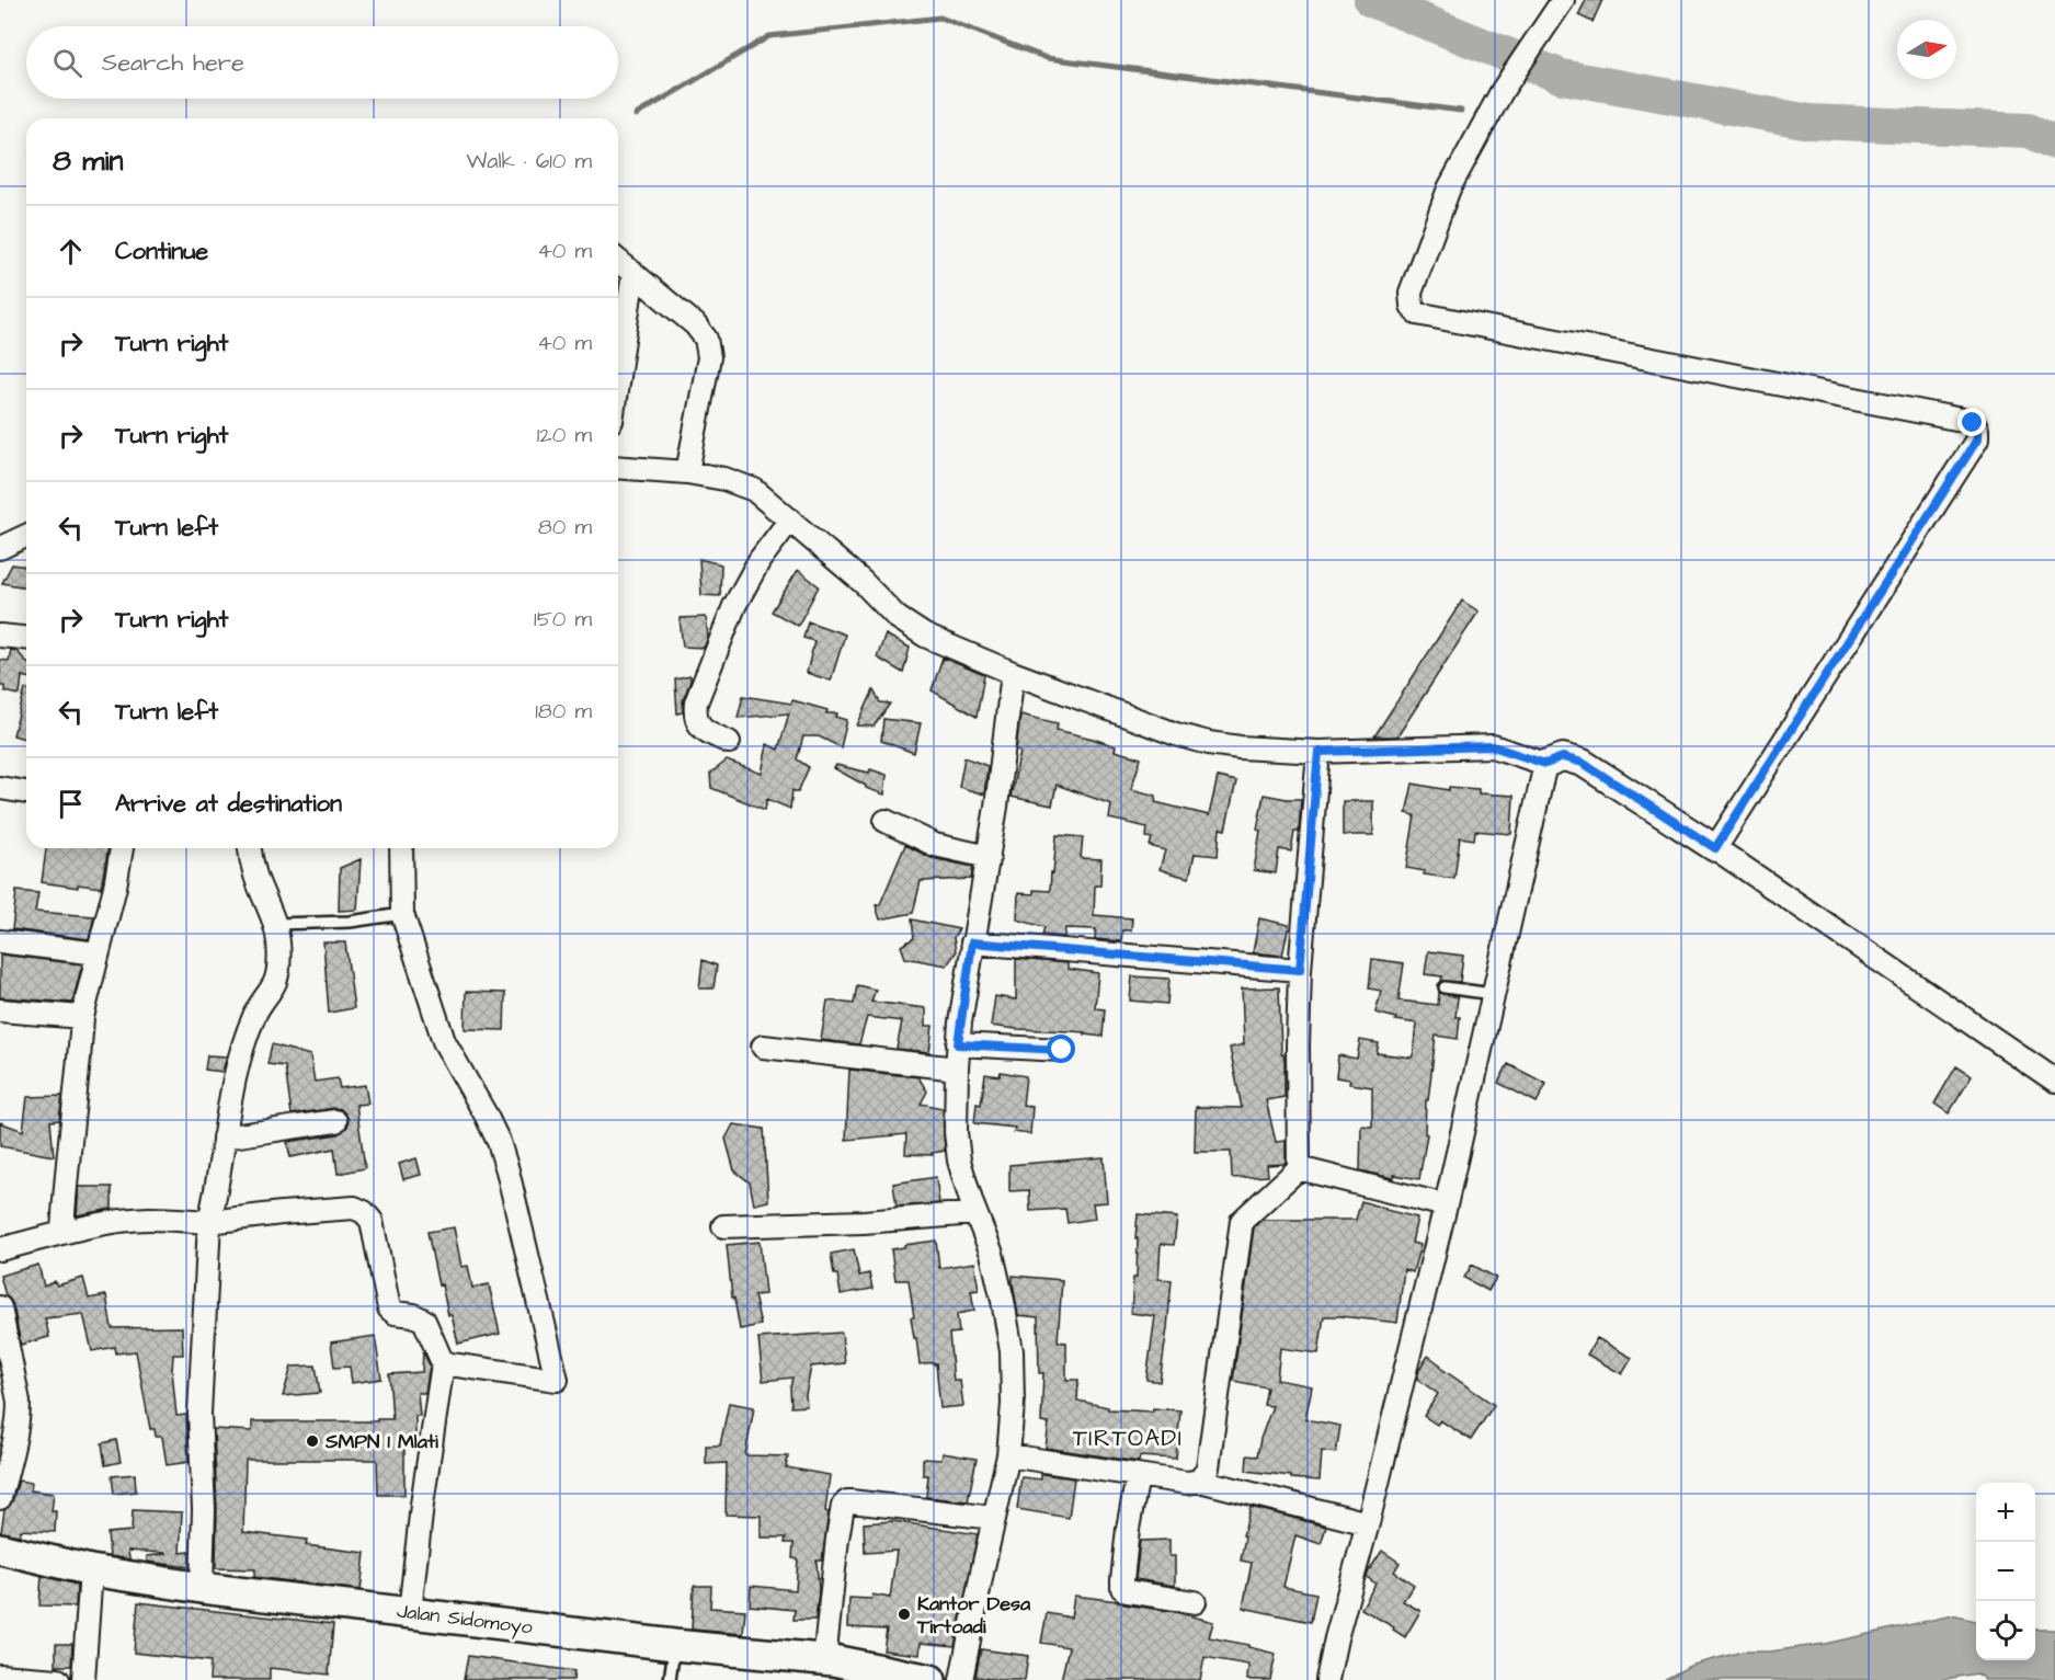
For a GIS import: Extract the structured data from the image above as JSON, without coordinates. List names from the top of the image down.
{
  "streets": {
    "main road": ["Jalan Sidomoyo"]
  },
  "districts": ["TIRTOADI"],
  "places": ["SMPN 1 Mlati", "Kantor Desa Tirtoadi"],
  "north": "right",
  "page": {
    "search": "Search here",
    "heading": ["8 min", "Walk · 610 m"],
    "list": [
      ["Continue", "40 m"],
      ["Turn right", "40 m"],
      ["Turn right", "120 m"],
      ["Turn left", "80 m"],
      ["Turn right", "150 m"],
      ["Turn left", "180 m"],
      "Arrive at destination"
    ],
    "map_buttons": ["+", "−"]
  }
}
